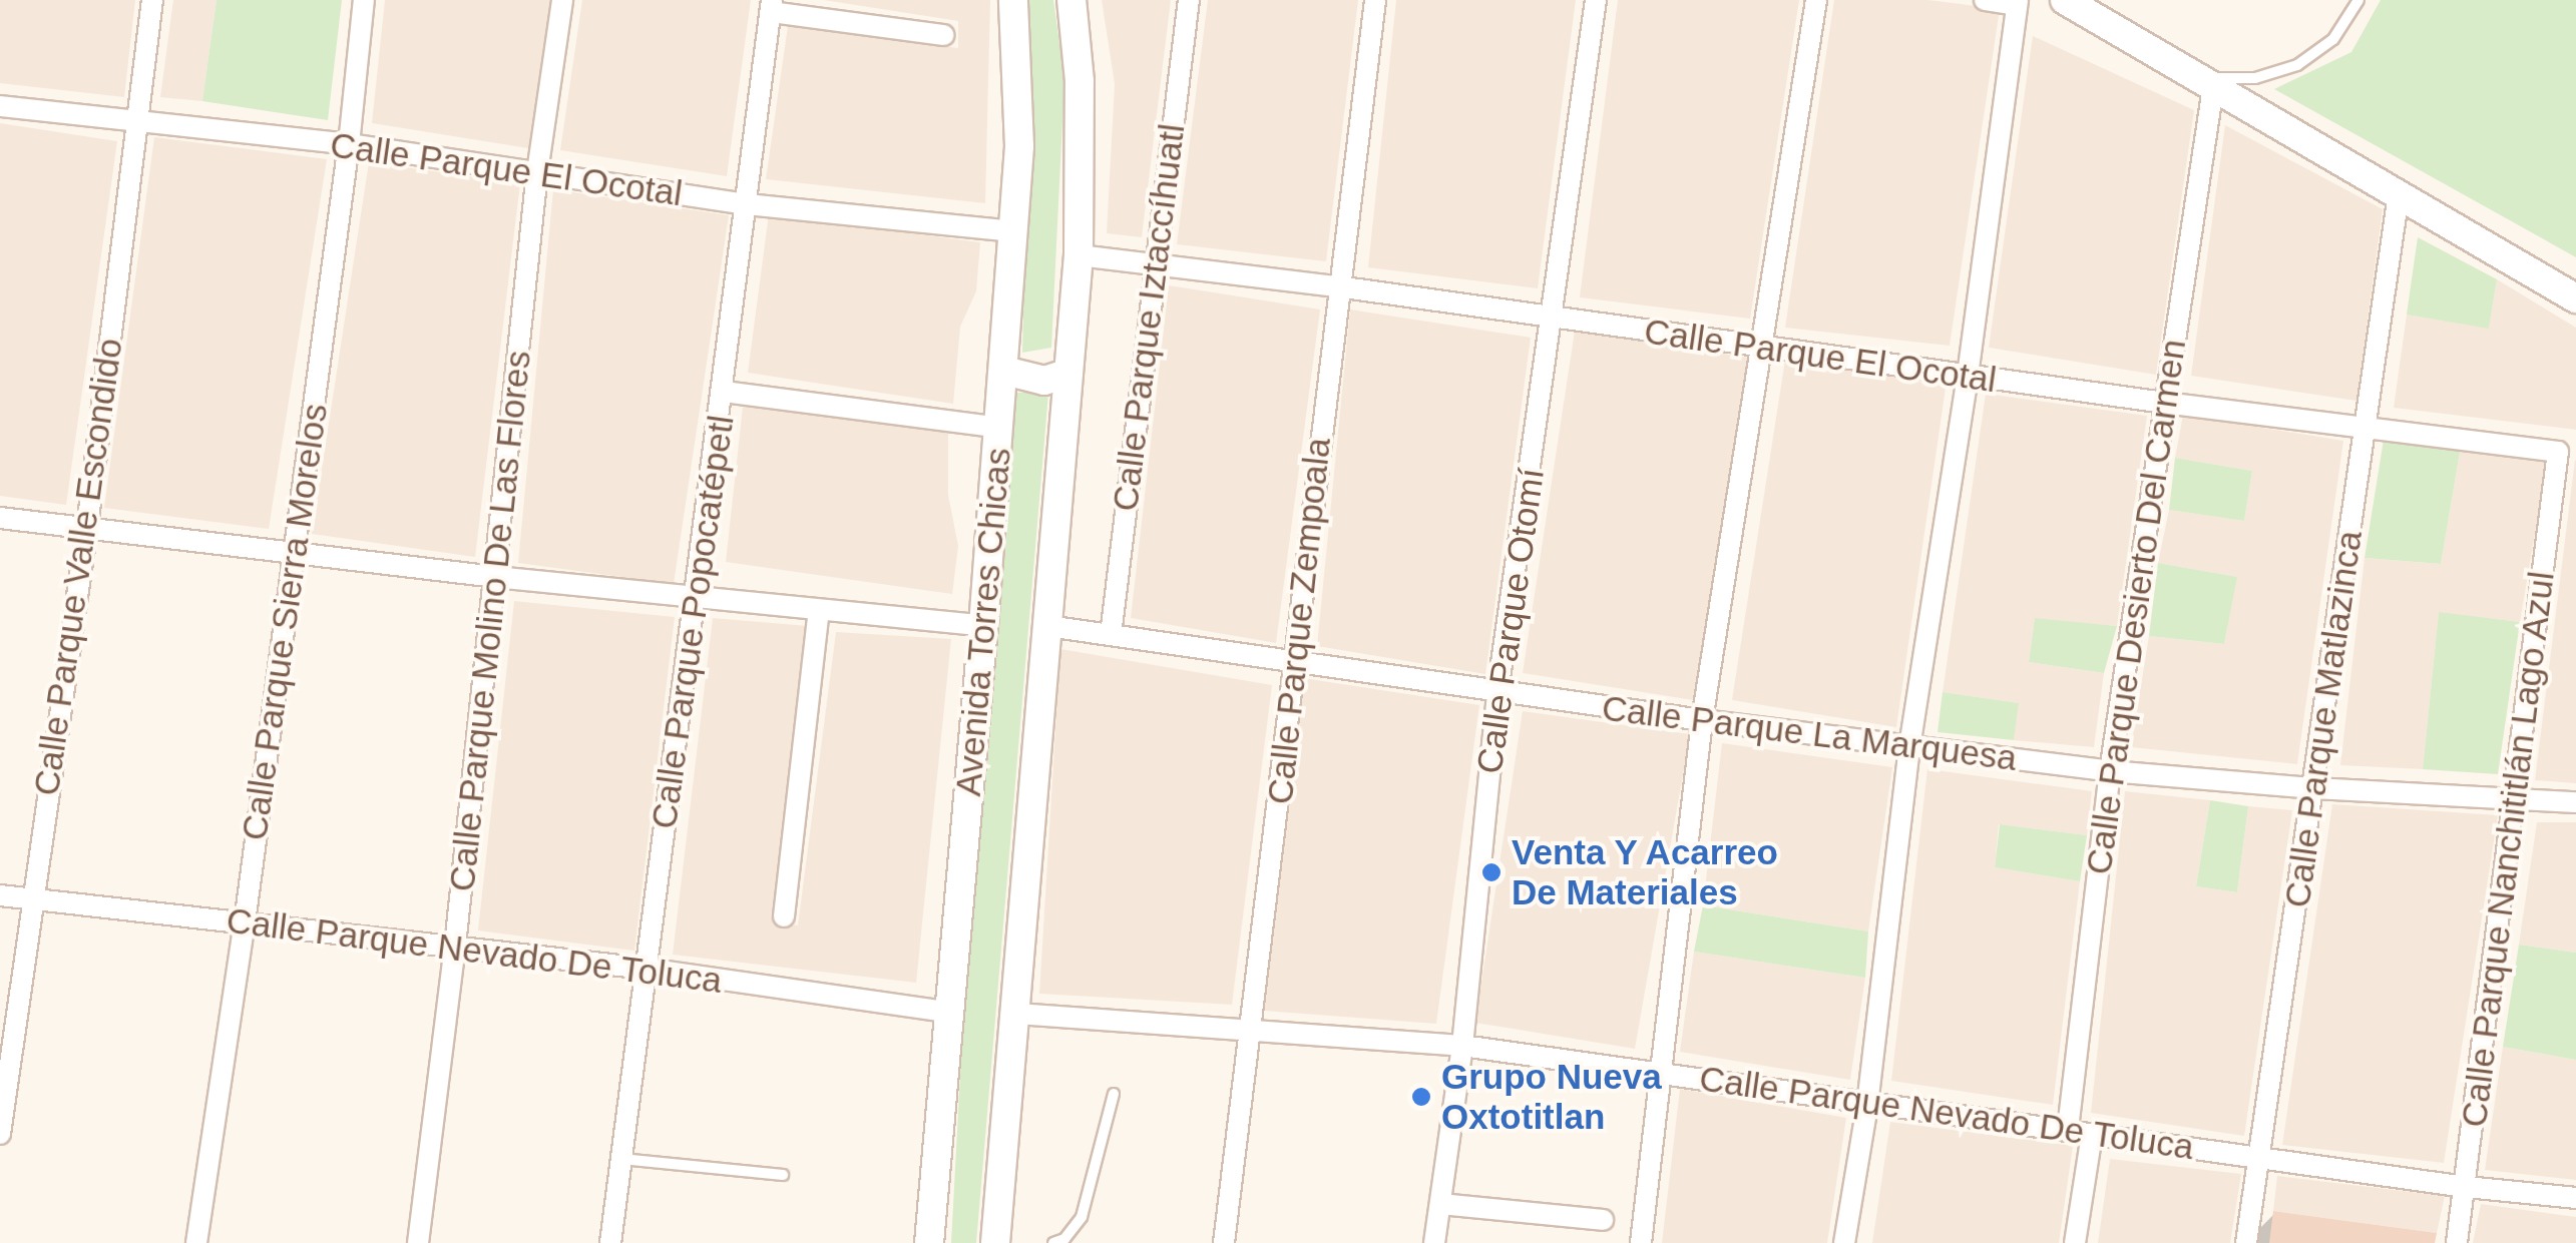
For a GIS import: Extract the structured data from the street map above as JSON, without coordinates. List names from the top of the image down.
{
  "streets": {
    "main road": ["Avenida Torres Chicas"],
    "street": [
      "Calle Parque El Ocotal",
      "Calle Parque Iztaccíhuatl",
      "Calle Parque Valle Escondido",
      "Calle Parque Desierto Del Carmen",
      "Calle Parque Molino De Las Flores",
      "Calle Parque Zempoala",
      "Calle Parque Otomí",
      "Calle Parque Sierra Morelos",
      "Calle Parque Popocatépetl",
      "Calle Parque Matlazinca",
      "Calle Parque La Marquesa",
      "Calle Parque Nanchititlán Lago Azul",
      "Calle Parque Nevado De Toluca"
    ]
  },
  "crossings": [
    ["Calle Parque El Ocotal", "Calle Parque Iztaccíhuatl"],
    ["Calle Parque El Ocotal", "Calle Parque Valle Escondido"],
    ["Calle Parque El Ocotal", "Calle Parque Desierto Del Carmen"],
    ["Calle Parque El Ocotal", "Calle Parque Molino De Las Flores"],
    ["Calle Parque El Ocotal", "Calle Parque Zempoala"],
    ["Calle Parque El Ocotal", "Calle Parque Otomí"],
    ["Calle Parque El Ocotal", "Calle Parque Sierra Morelos"],
    ["Calle Parque El Ocotal", "Calle Parque Popocatépetl"],
    ["Calle Parque El Ocotal", "Avenida Torres Chicas"],
    ["Calle Parque El Ocotal", "Calle Parque Matlazinca"],
    ["Calle Parque El Ocotal", "Calle Parque Nanchititlán Lago Azul"],
    ["Calle Parque Iztaccíhuatl", "Calle Parque La Marquesa"],
    ["Calle Parque Valle Escondido", "Calle Parque Nevado De Toluca"],
    ["Calle Parque Desierto Del Carmen", "Calle Parque La Marquesa"],
    ["Calle Parque Desierto Del Carmen", "Calle Parque Nevado De Toluca"],
    ["Calle Parque Molino De Las Flores", "Calle Parque Nevado De Toluca"],
    ["Calle Parque Zempoala", "Calle Parque La Marquesa"],
    ["Calle Parque Zempoala", "Calle Parque Nevado De Toluca"],
    ["Calle Parque Otomí", "Calle Parque La Marquesa"],
    ["Calle Parque Otomí", "Calle Parque Nevado De Toluca"],
    ["Calle Parque Sierra Morelos", "Calle Parque Nevado De Toluca"],
    ["Calle Parque Popocatépetl", "Calle Parque Nevado De Toluca"],
    ["Avenida Torres Chicas", "Calle Parque La Marquesa"],
    ["Avenida Torres Chicas", "Calle Parque Nevado De Toluca"],
    ["Calle Parque Matlazinca", "Calle Parque La Marquesa"],
    ["Calle Parque Matlazinca", "Calle Parque Nevado De Toluca"],
    ["Calle Parque La Marquesa", "Calle Parque Nanchititlán Lago Azul"],
    ["Calle Parque Nanchititlán Lago Azul", "Calle Parque Nevado De Toluca"]
  ],
  "places": ["Venta Y Acarreo De Materiales", "Grupo Nueva Oxtotitlan"]
}
